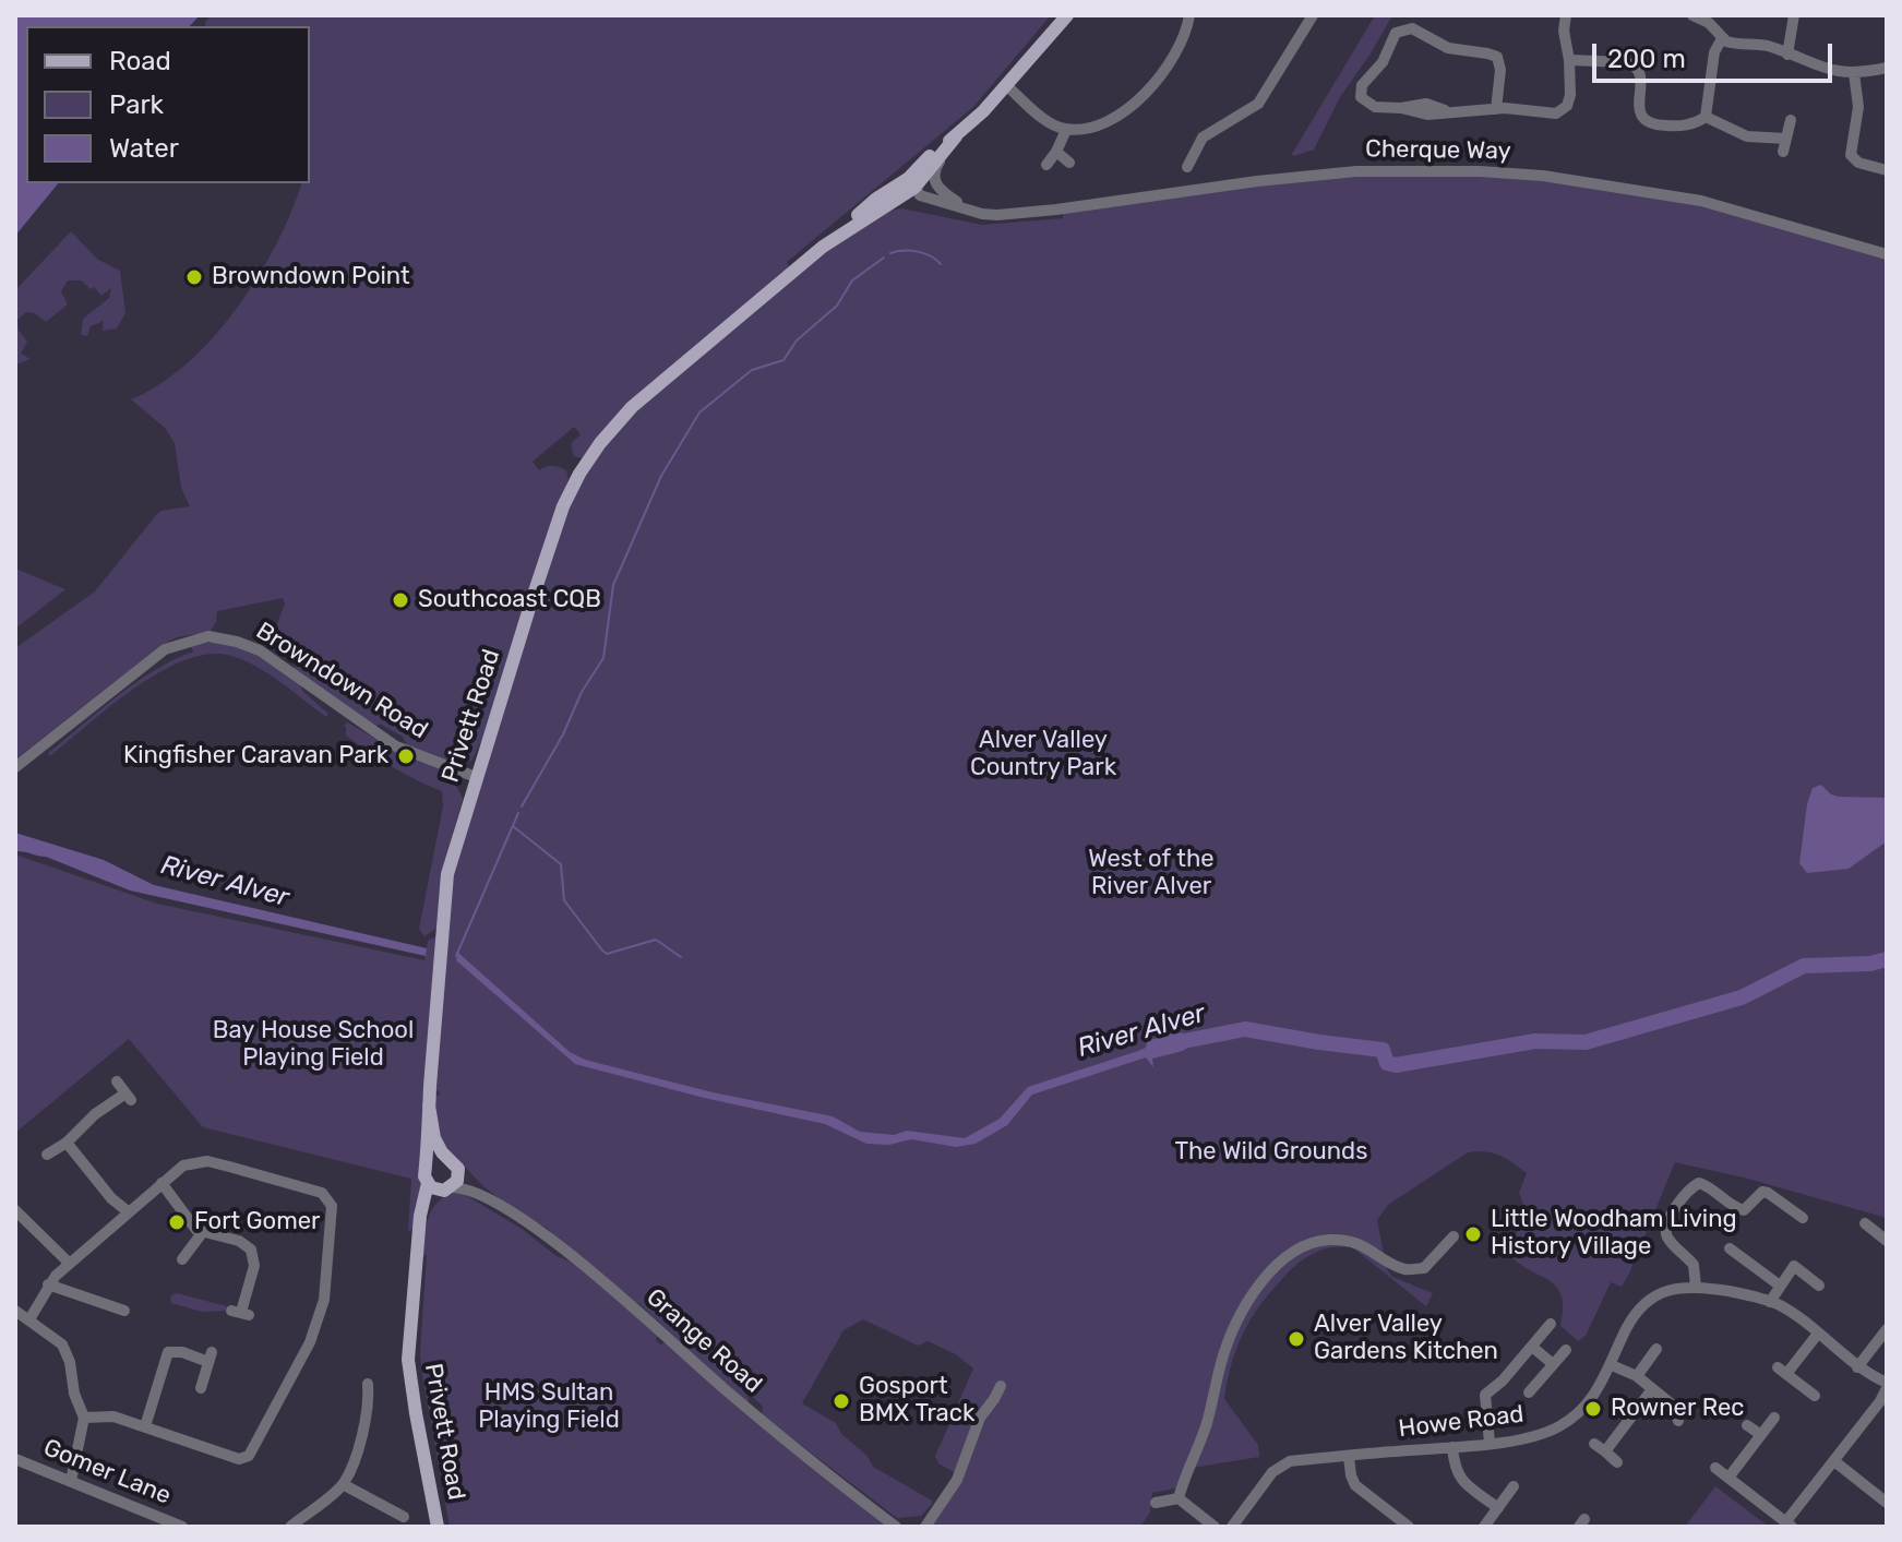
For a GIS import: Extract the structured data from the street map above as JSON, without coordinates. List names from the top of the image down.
{
  "streets": {
    "main road": ["Privett Road"],
    "street": [
      "Cherque Way",
      "Browndown Road",
      "Grange Road",
      "Howe Road",
      "Gomer Lane"
    ]
  },
  "crossings": [
    ["Cherque Way", "Privett Road"],
    ["Browndown Road", "Privett Road"],
    ["Privett Road", "Grange Road"]
  ],
  "water": ["River Alver"],
  "parks": [
    "Alver Valley Country Park",
    "West of the River Alver",
    "Bay House School Playing Field",
    "The Wild Grounds",
    "HMS Sultan Playing Field"
  ],
  "places": [
    "Browndown Point",
    "Southcoast CQB",
    "Kingfisher Caravan Park",
    "Fort Gomer",
    "Little Woodham Living History Village",
    "Alver Valley Gardens Kitchen",
    "Gosport BMX Track",
    "Rowner Rec"
  ],
  "legend": ["Road", "Park", "Water"],
  "scale_bar": "200 m"
}
